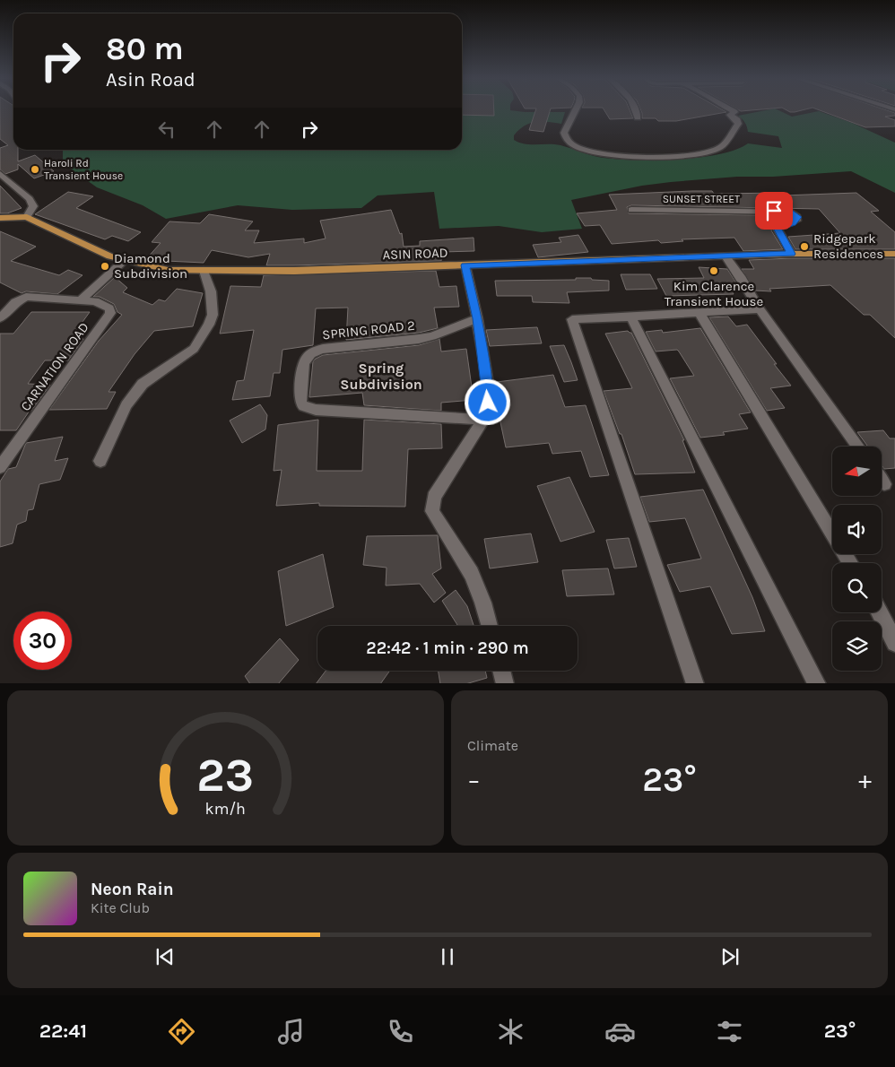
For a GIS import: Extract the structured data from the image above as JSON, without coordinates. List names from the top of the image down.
{
  "streets": {
    "main road": ["ASIN ROAD"],
    "street": ["SUNSET STREET", "SPRING ROAD 2", "CARNATION ROAD"]
  },
  "crossings": [
    ["SUNSET STREET", "ASIN ROAD"],
    ["ASIN ROAD", "CARNATION ROAD"]
  ],
  "districts": ["Spring Subdivision"],
  "places": [
    "Haroli Rd Transient House",
    "Ridgepark Residences",
    "Diamond Subdivision",
    "Kim Clarence Transient House"
  ],
  "north": "left",
  "page": {
    "turn": ["80 m", "Asin Road"],
    "limit": "30",
    "trip": "22:42 · 1 min · 290 m",
    "tile": "Climate",
    "heat": ["−", "23°", "+"],
    "song": ["Neon Rain", "Kite Club"],
    "tabs": ["22:41", "23°"],
    "gauge": ["23", "km/h"]
  }
}
